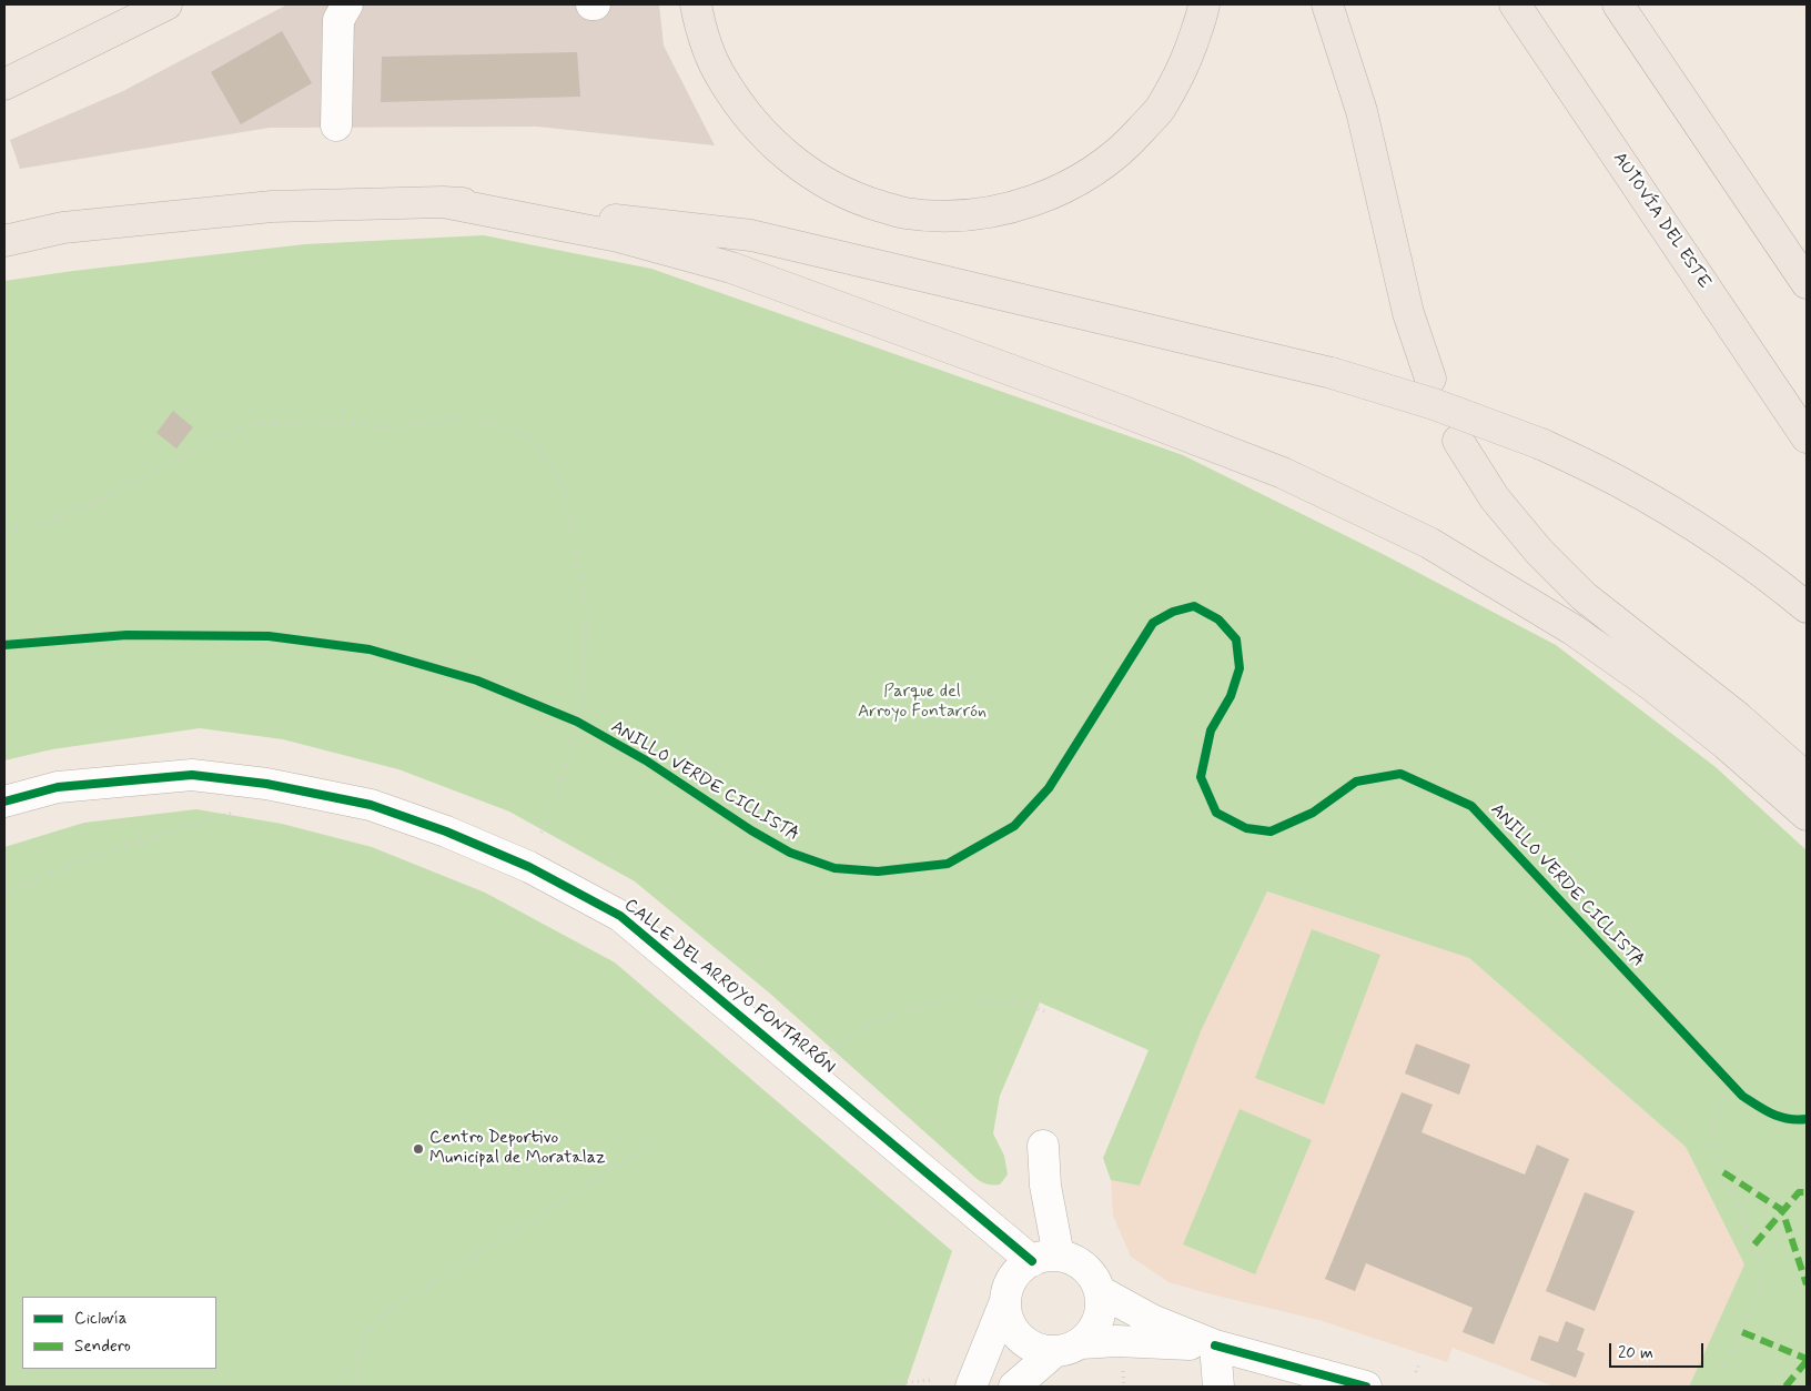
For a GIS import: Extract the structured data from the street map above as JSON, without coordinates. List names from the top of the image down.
{
  "streets": {
    "highway": ["AUTOVÍA DEL ESTE"],
    "street": ["CALLE DEL ARROYO FONTARRÓN"],
    "cycle path": ["ANILLO VERDE CICLISTA"]
  },
  "parks": ["Parque del Arroyo Fontarrón"],
  "places": ["Centro Deportivo Municipal de Moratalaz"],
  "legend": ["Ciclovía", "Sendero"],
  "scale_bar": "20 m"
}
